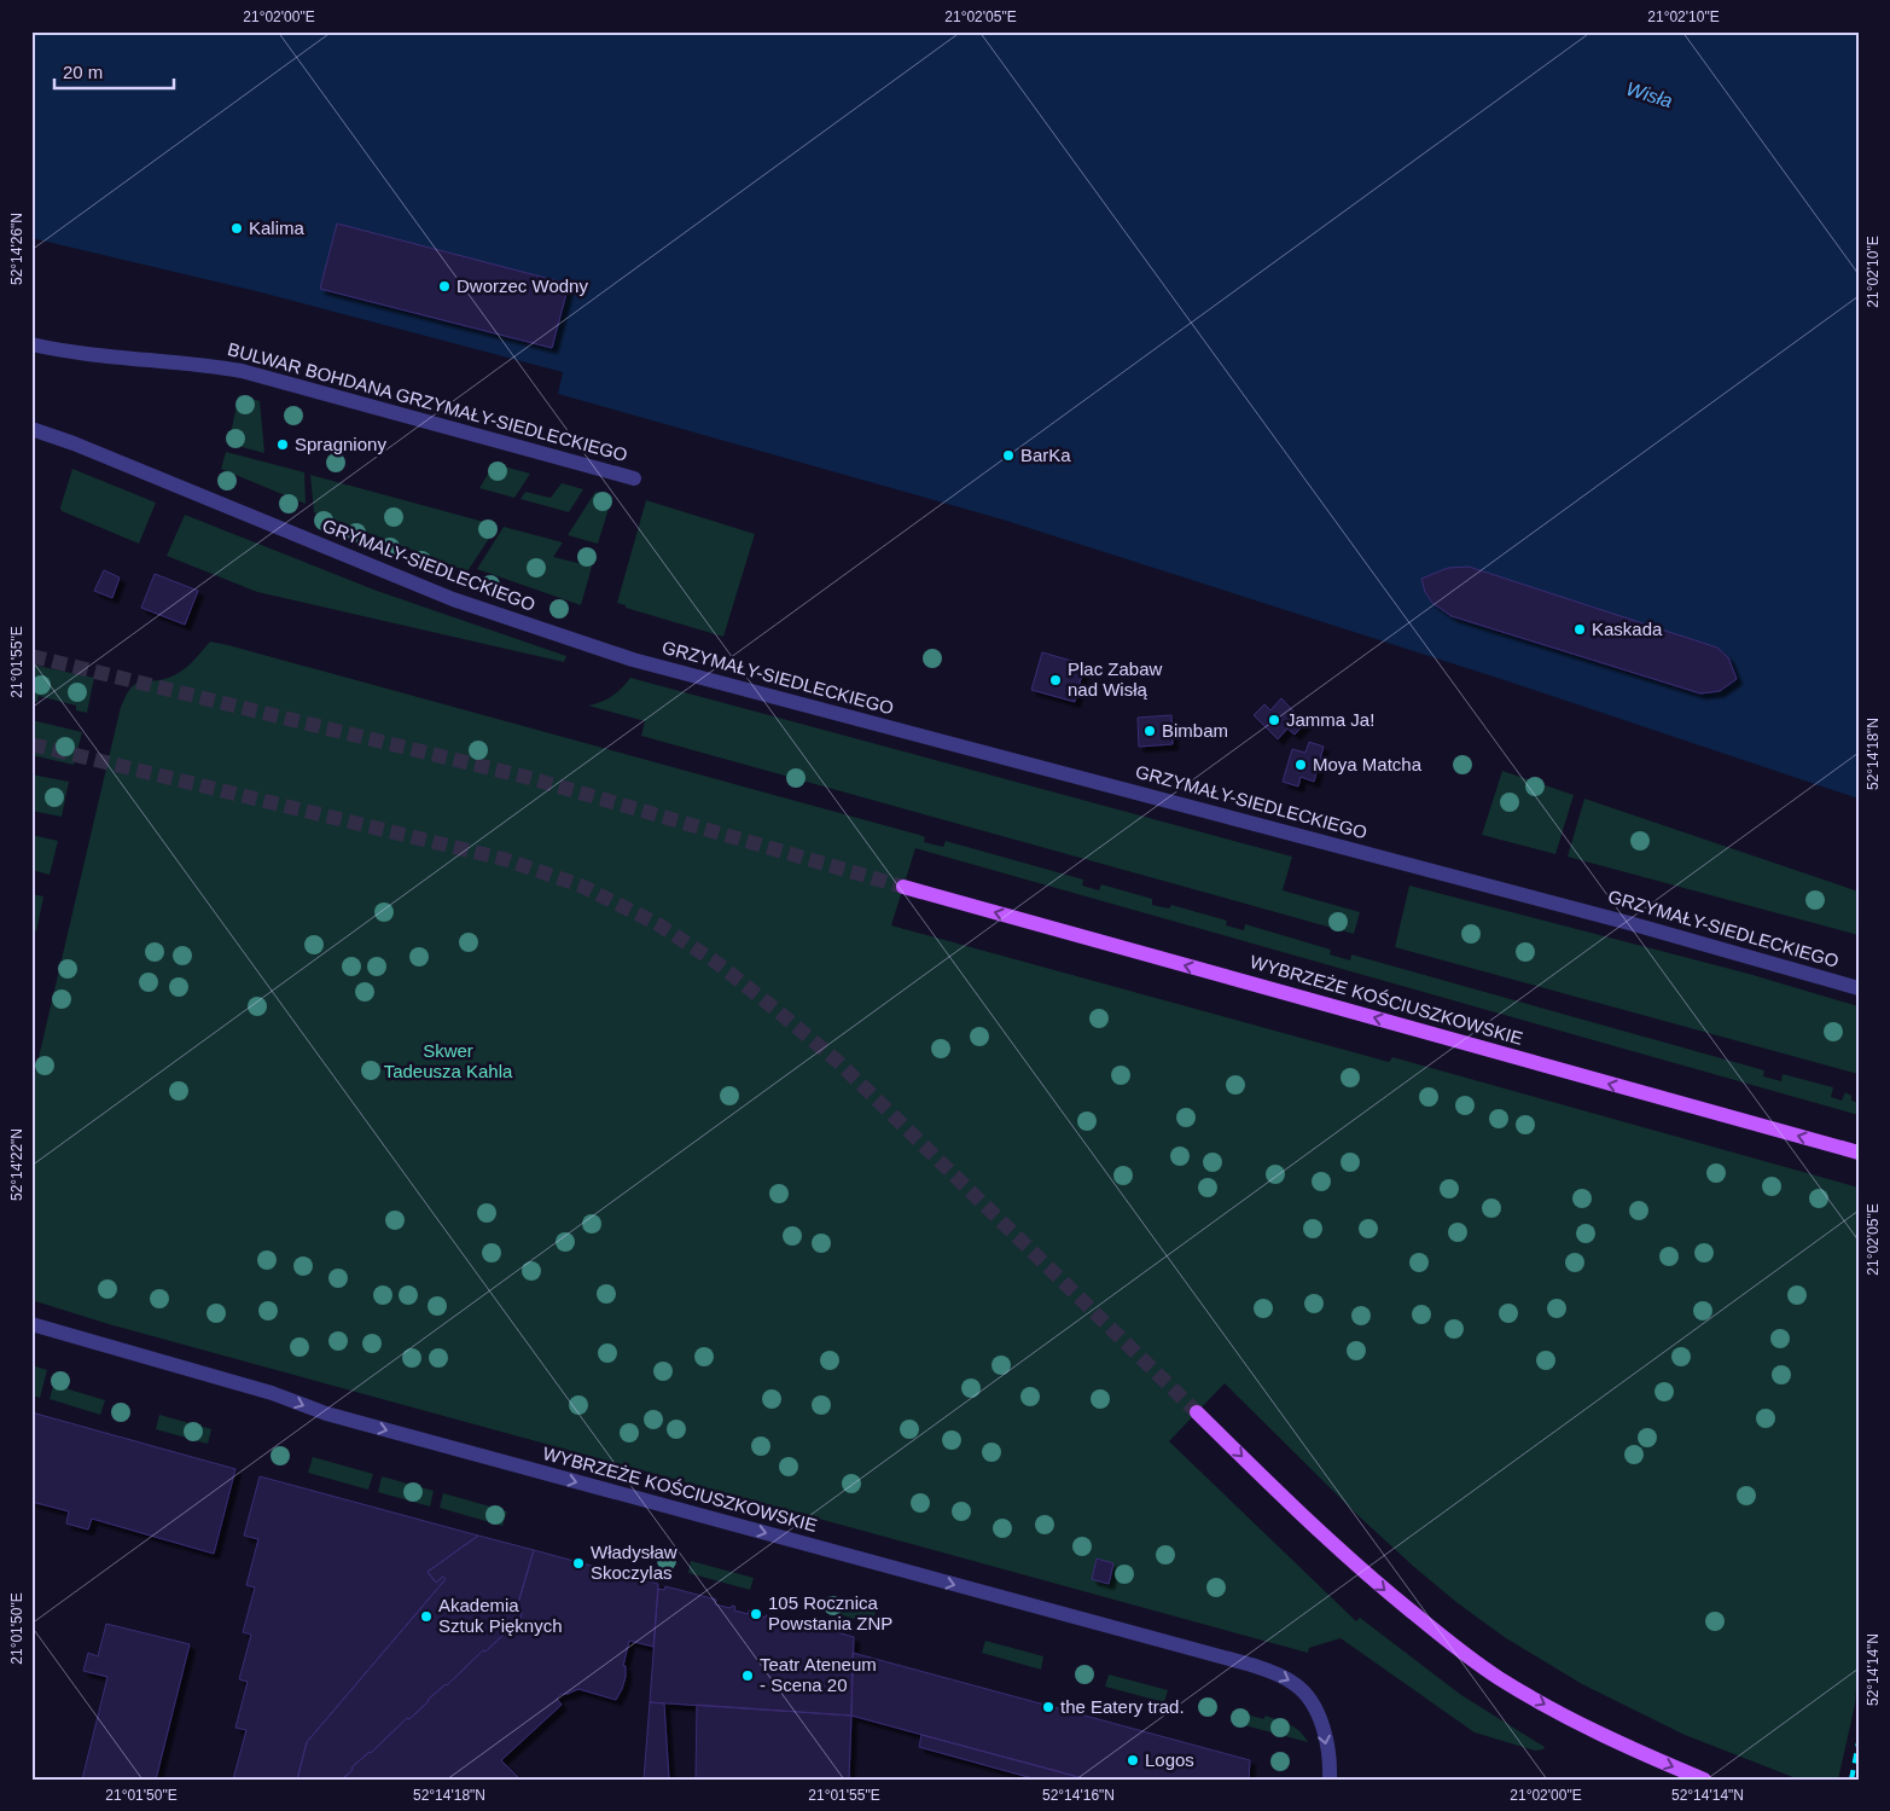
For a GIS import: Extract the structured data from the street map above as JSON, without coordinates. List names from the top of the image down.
{
  "streets": {
    "main road": ["WYBRZEŻE KOŚCIUSZKOWSKIE"],
    "street": ["BULWAR BOHDANA GRZYMAŁY-SIEDLECKIEGO", "GRYMALY-SIEDLECKIEGO", "GRZYMAŁY-SIEDLECKIEGO"]
  },
  "crossings": [
    ["GRYMALY-SIEDLECKIEGO", "GRZYMAŁY-SIEDLECKIEGO"]
  ],
  "water": ["Wisła"],
  "parks": ["Skwer Tadeusza Kahla"],
  "places": [
    "Kalima",
    "Dworzec Wodny",
    "Spragniony",
    "BarKa",
    "Kaskada",
    "Plac Zabaw nad Wisłą",
    "Jamma Ja!",
    "Bimbam",
    "Moya Matcha",
    "Władysław Skoczylas",
    "105 Rocznica Powstania ZNP",
    "Akademia Sztuk Pięknych",
    "Teatr Ateneum - Scena 20",
    "the Eatery trad.",
    "Logos"
  ],
  "scale_bar": "20 m",
  "coordinates": [
    "21°02'00\"E",
    "21°02'05\"E",
    "21°02'10\"E",
    "52°14'26\"N",
    "21°01'55\"E",
    "52°14'18\"N",
    "52°14'22\"N",
    "21°01'50\"E",
    "52°14'14\"N",
    "52°14'16\"N"
  ]
}
